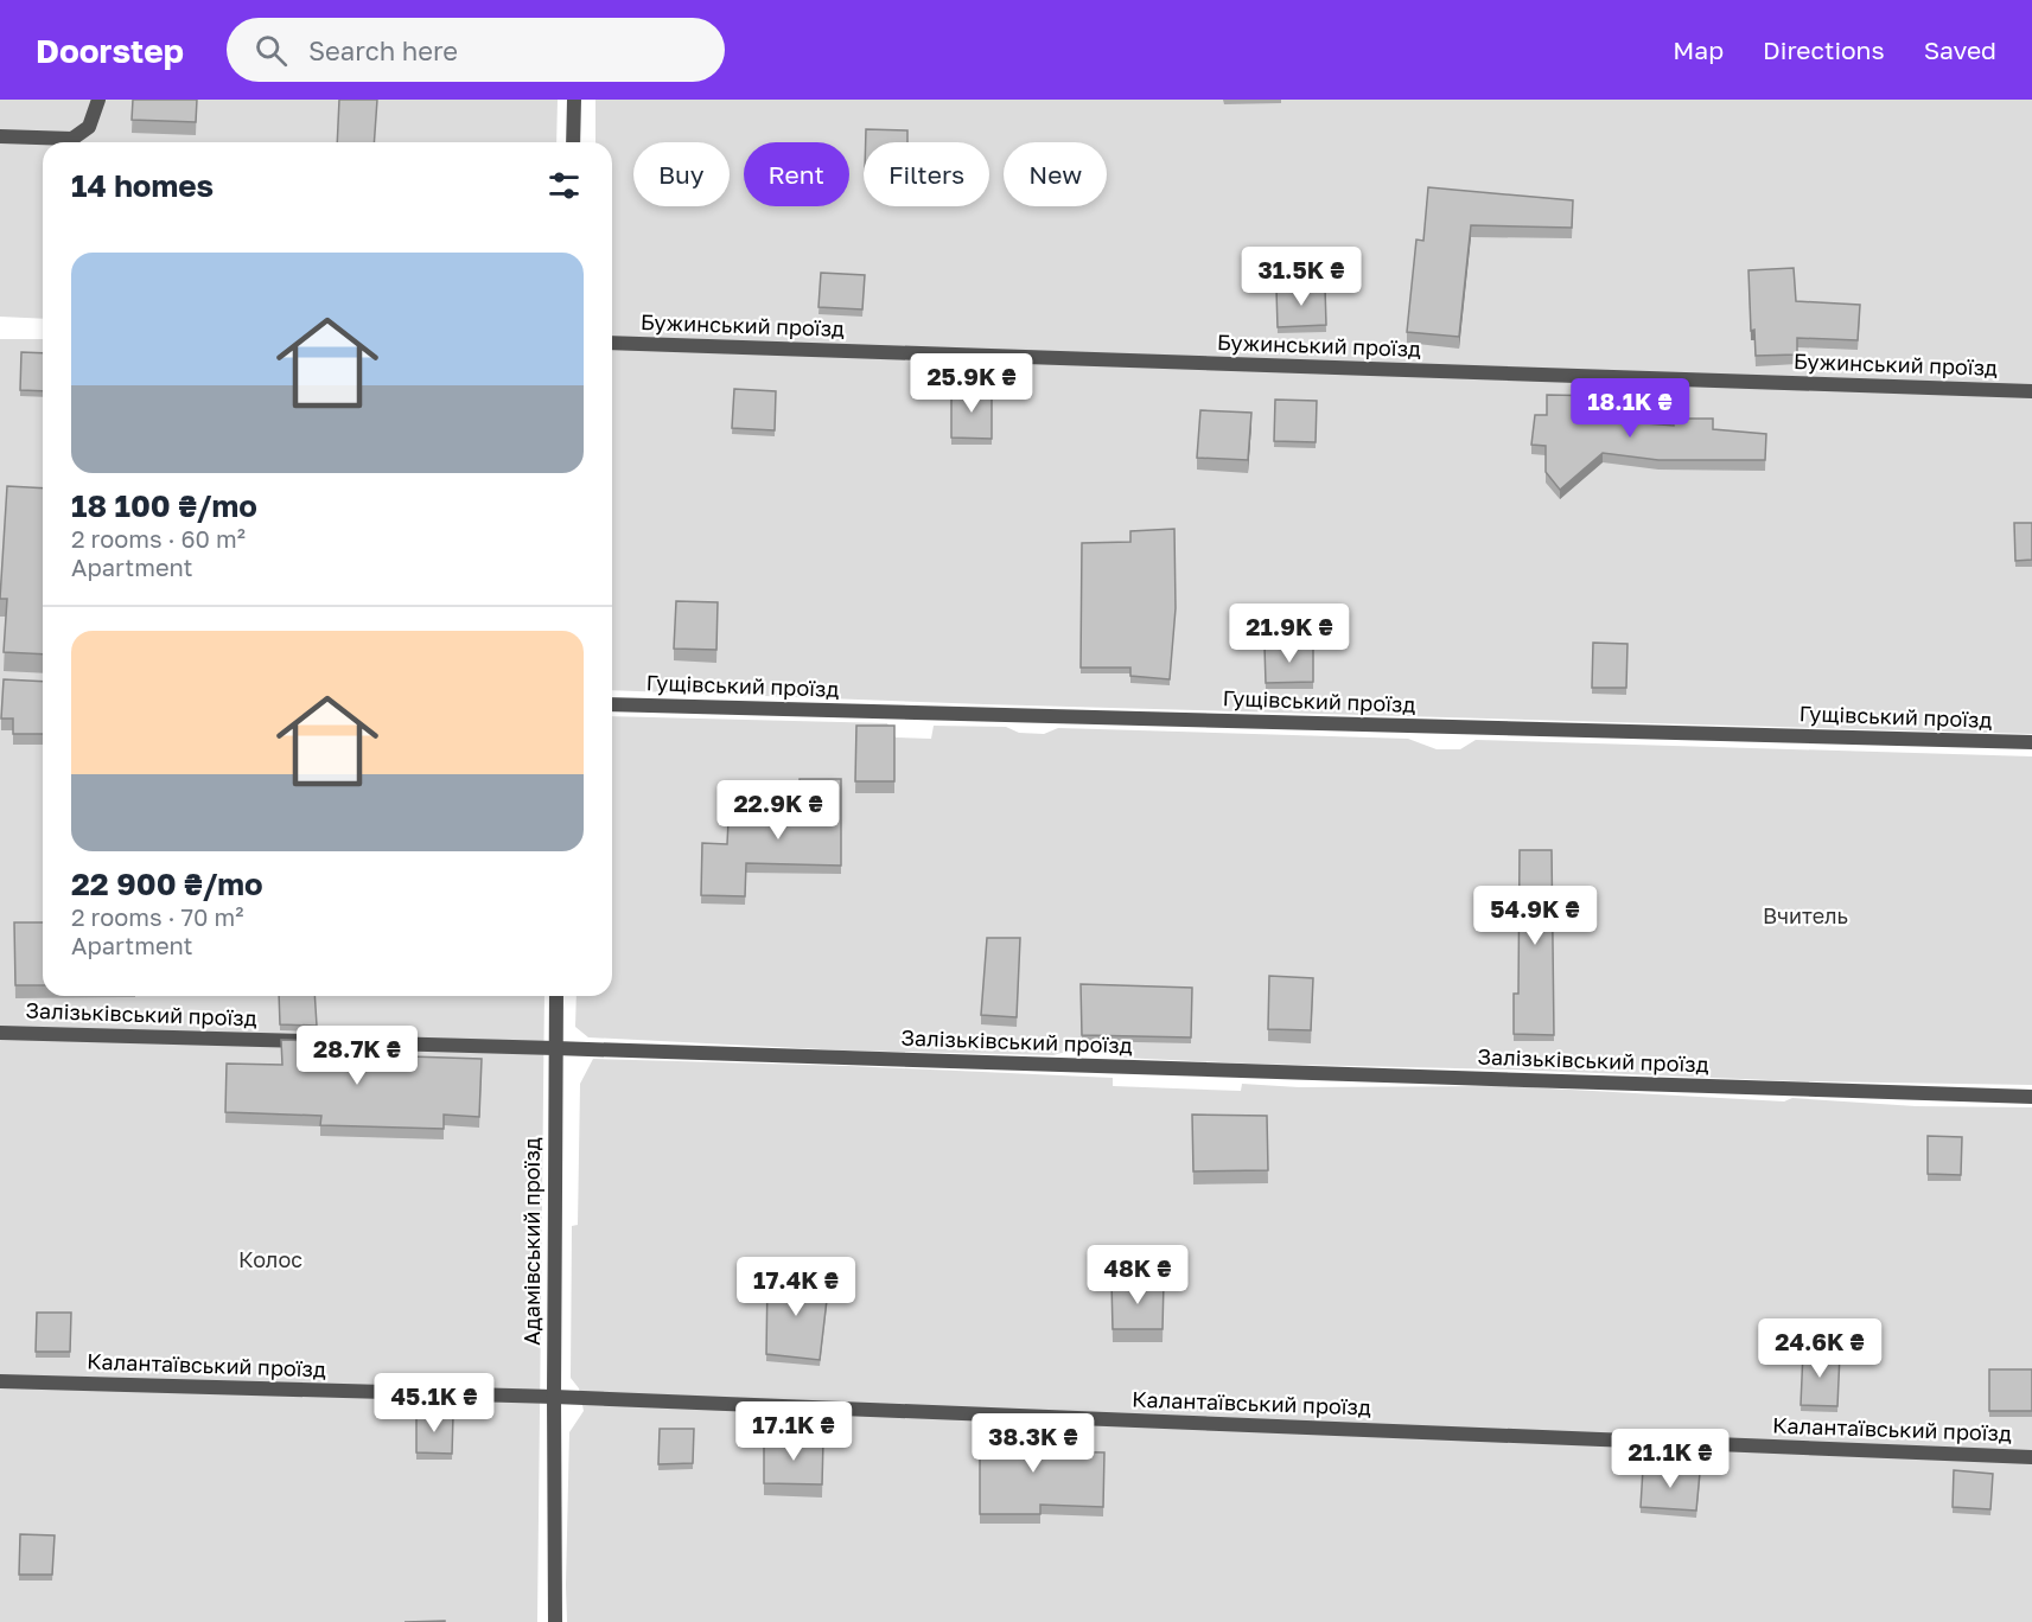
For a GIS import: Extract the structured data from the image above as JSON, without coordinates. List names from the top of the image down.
{
  "streets": {
    "lane": [
      "Бужинський проїзд",
      "Гущівський проїзд",
      "Залізьківський проїзд",
      "Адамівський проїзд",
      "Калантаївський проїзд"
    ]
  },
  "crossings": [
    ["Залізьківський проїзд", "Адамівський проїзд"],
    ["Адамівський проїзд", "Калантаївський проїзд"]
  ],
  "parks": ["Вчитель", "Колос"],
  "page": {
    "header": "Doorstep",
    "search": "Search here",
    "nav": ["Map", "Directions", "Saved"],
    "chip": [
      "Buy",
      "Rent",
      "Filters",
      "New"
    ],
    "heading": "14 homes",
    "list": [
      {
        "name": "18 100 ₴/mo",
        "note": "2 rooms · 60 m² · Apartment"
      },
      {
        "name": "22 900 ₴/mo",
        "note": "2 rooms · 70 m² · Apartment"
      }
    ],
    "price": [
      "31.5K ₴",
      "25.9K ₴",
      "18.1K ₴",
      "21.9K ₴",
      "22.9K ₴",
      "54.9K ₴",
      "28.7K ₴",
      "48K ₴",
      "17.4K ₴",
      "24.6K ₴",
      "45.1K ₴",
      "17.1K ₴",
      "38.3K ₴",
      "21.1K ₴"
    ]
  }
}
